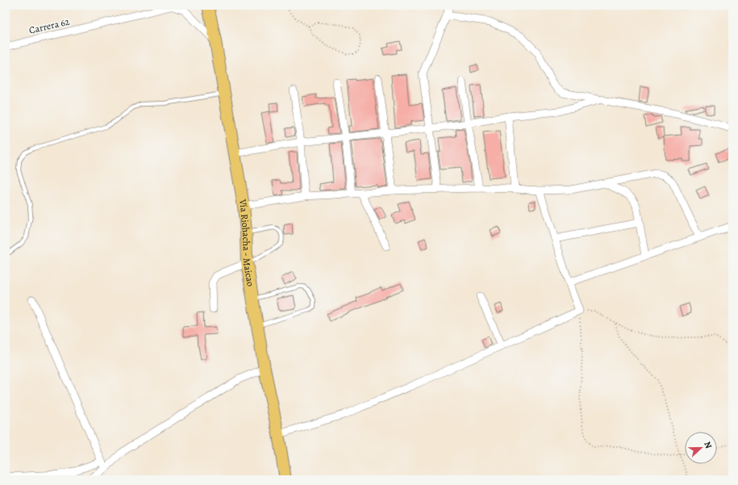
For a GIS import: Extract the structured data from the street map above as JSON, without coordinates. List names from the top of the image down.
{
  "streets": {
    "highway": ["Vía Riohacha - Maicao"],
    "street": ["Carrera 62"]
  },
  "crossings": [
    ["Carrera 62", "Vía Riohacha - Maicao"]
  ],
  "north": "right"
}
